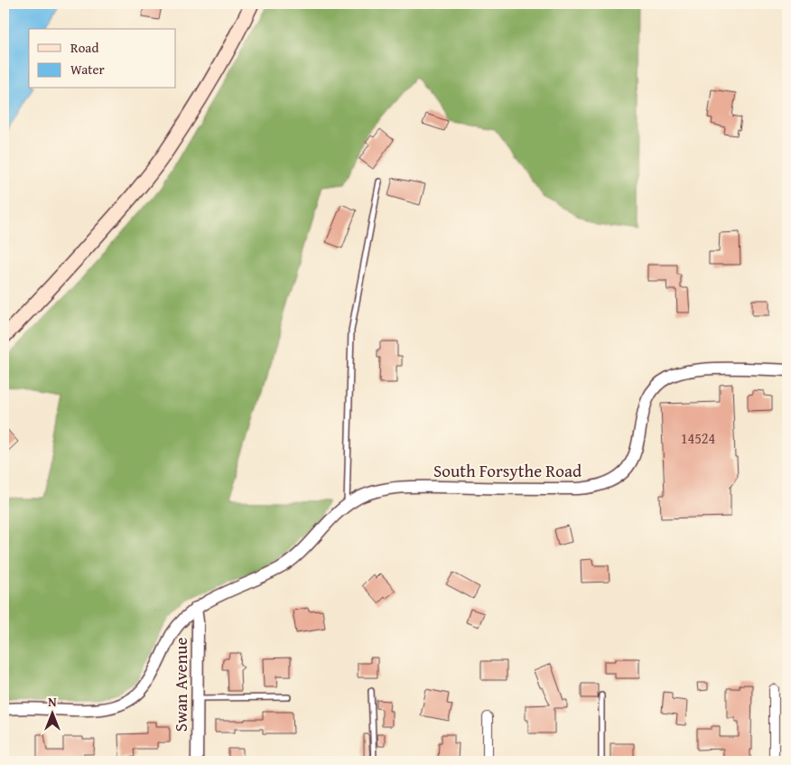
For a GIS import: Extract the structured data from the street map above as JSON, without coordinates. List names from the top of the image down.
{
  "streets": {
    "street": ["South Forsythe Road", "Swan Avenue"]
  },
  "crossings": [
    ["South Forsythe Road", "Swan Avenue"]
  ],
  "house_numbers": ["14524"],
  "legend": ["Road", "Water"],
  "north": "top"
}
